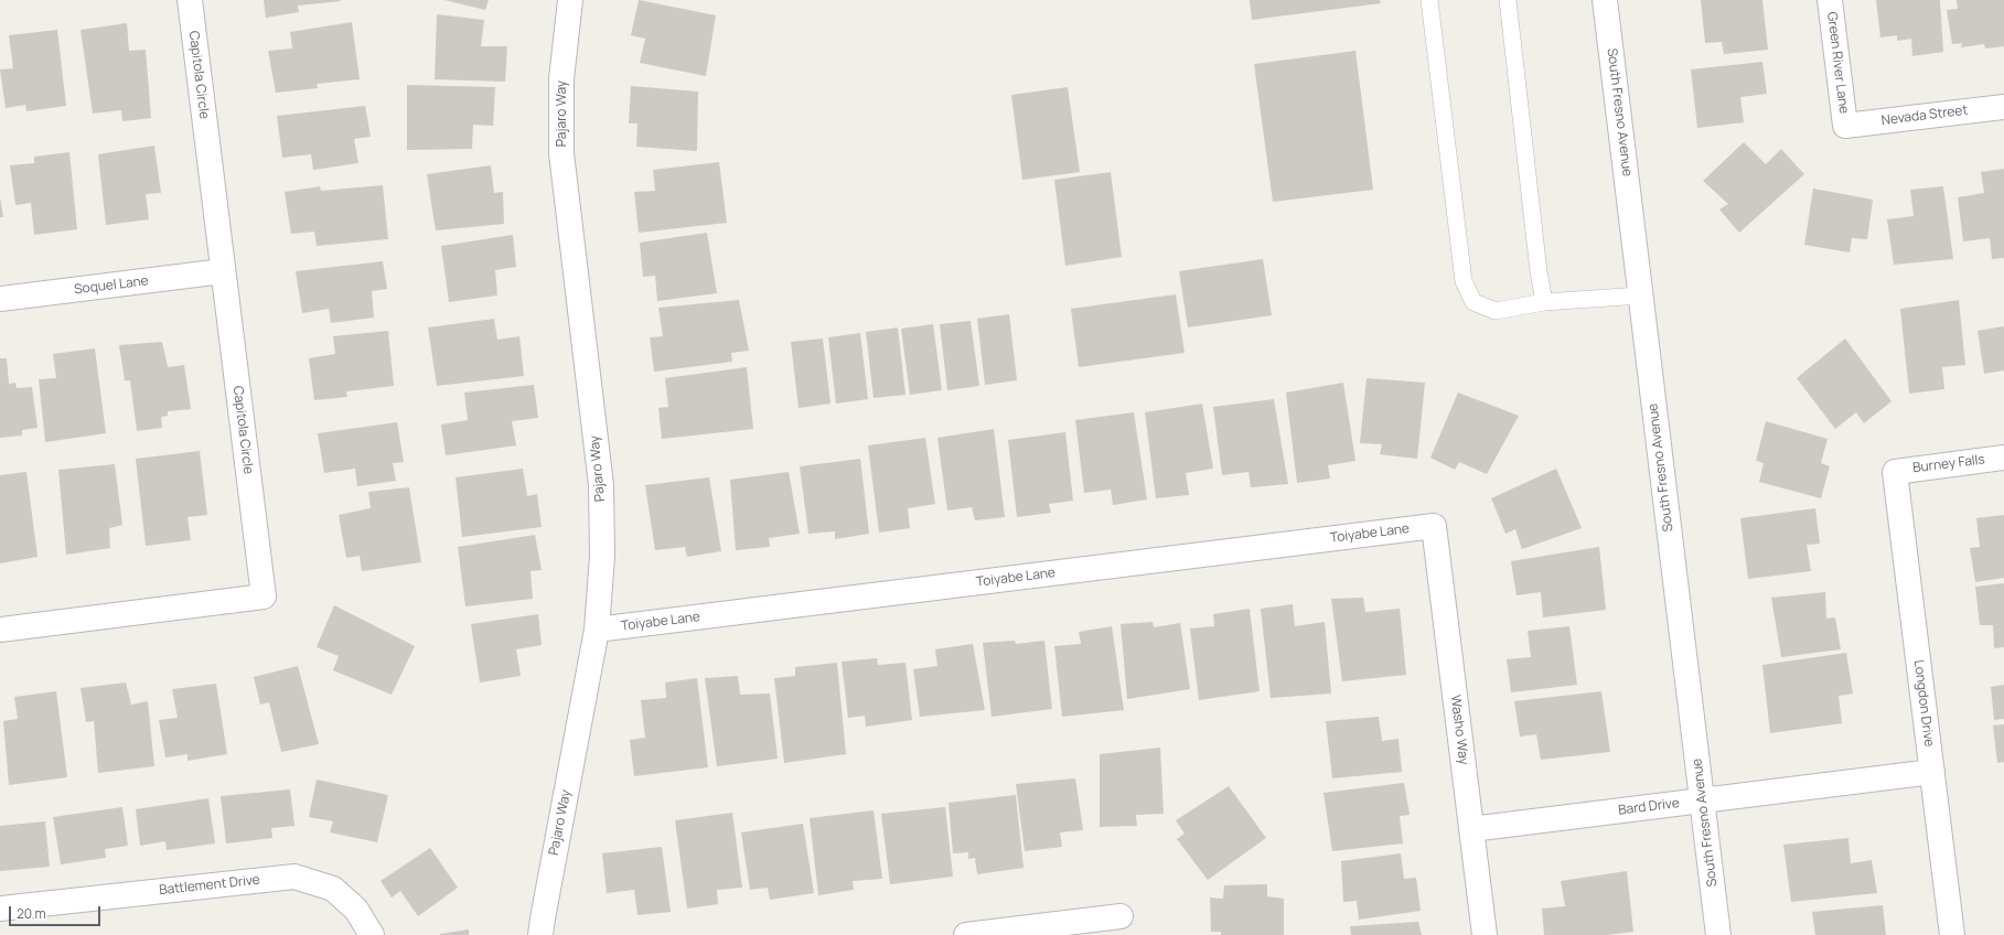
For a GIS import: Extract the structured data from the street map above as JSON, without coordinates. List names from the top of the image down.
{
  "streets": {
    "street": [
      "Green River Lane",
      "Capitola Circle",
      "South Fresno Avenue",
      "Pajaro Way",
      "Nevada Street",
      "Soquel Lane",
      "Burney Falls",
      "Toiyabe Lane",
      "Longdon Drive",
      "Washo Way",
      "Bard Drive",
      "Battlement Drive"
    ]
  },
  "crossings": [
    ["Green River Lane", "Nevada Street"],
    ["Capitola Circle", "Soquel Lane"],
    ["South Fresno Avenue", "Bard Drive"],
    ["Pajaro Way", "Toiyabe Lane"],
    ["Burney Falls", "Longdon Drive"],
    ["Toiyabe Lane", "Washo Way"],
    ["Longdon Drive", "Bard Drive"],
    ["Washo Way", "Bard Drive"]
  ],
  "scale_bar": "20 m"
}
